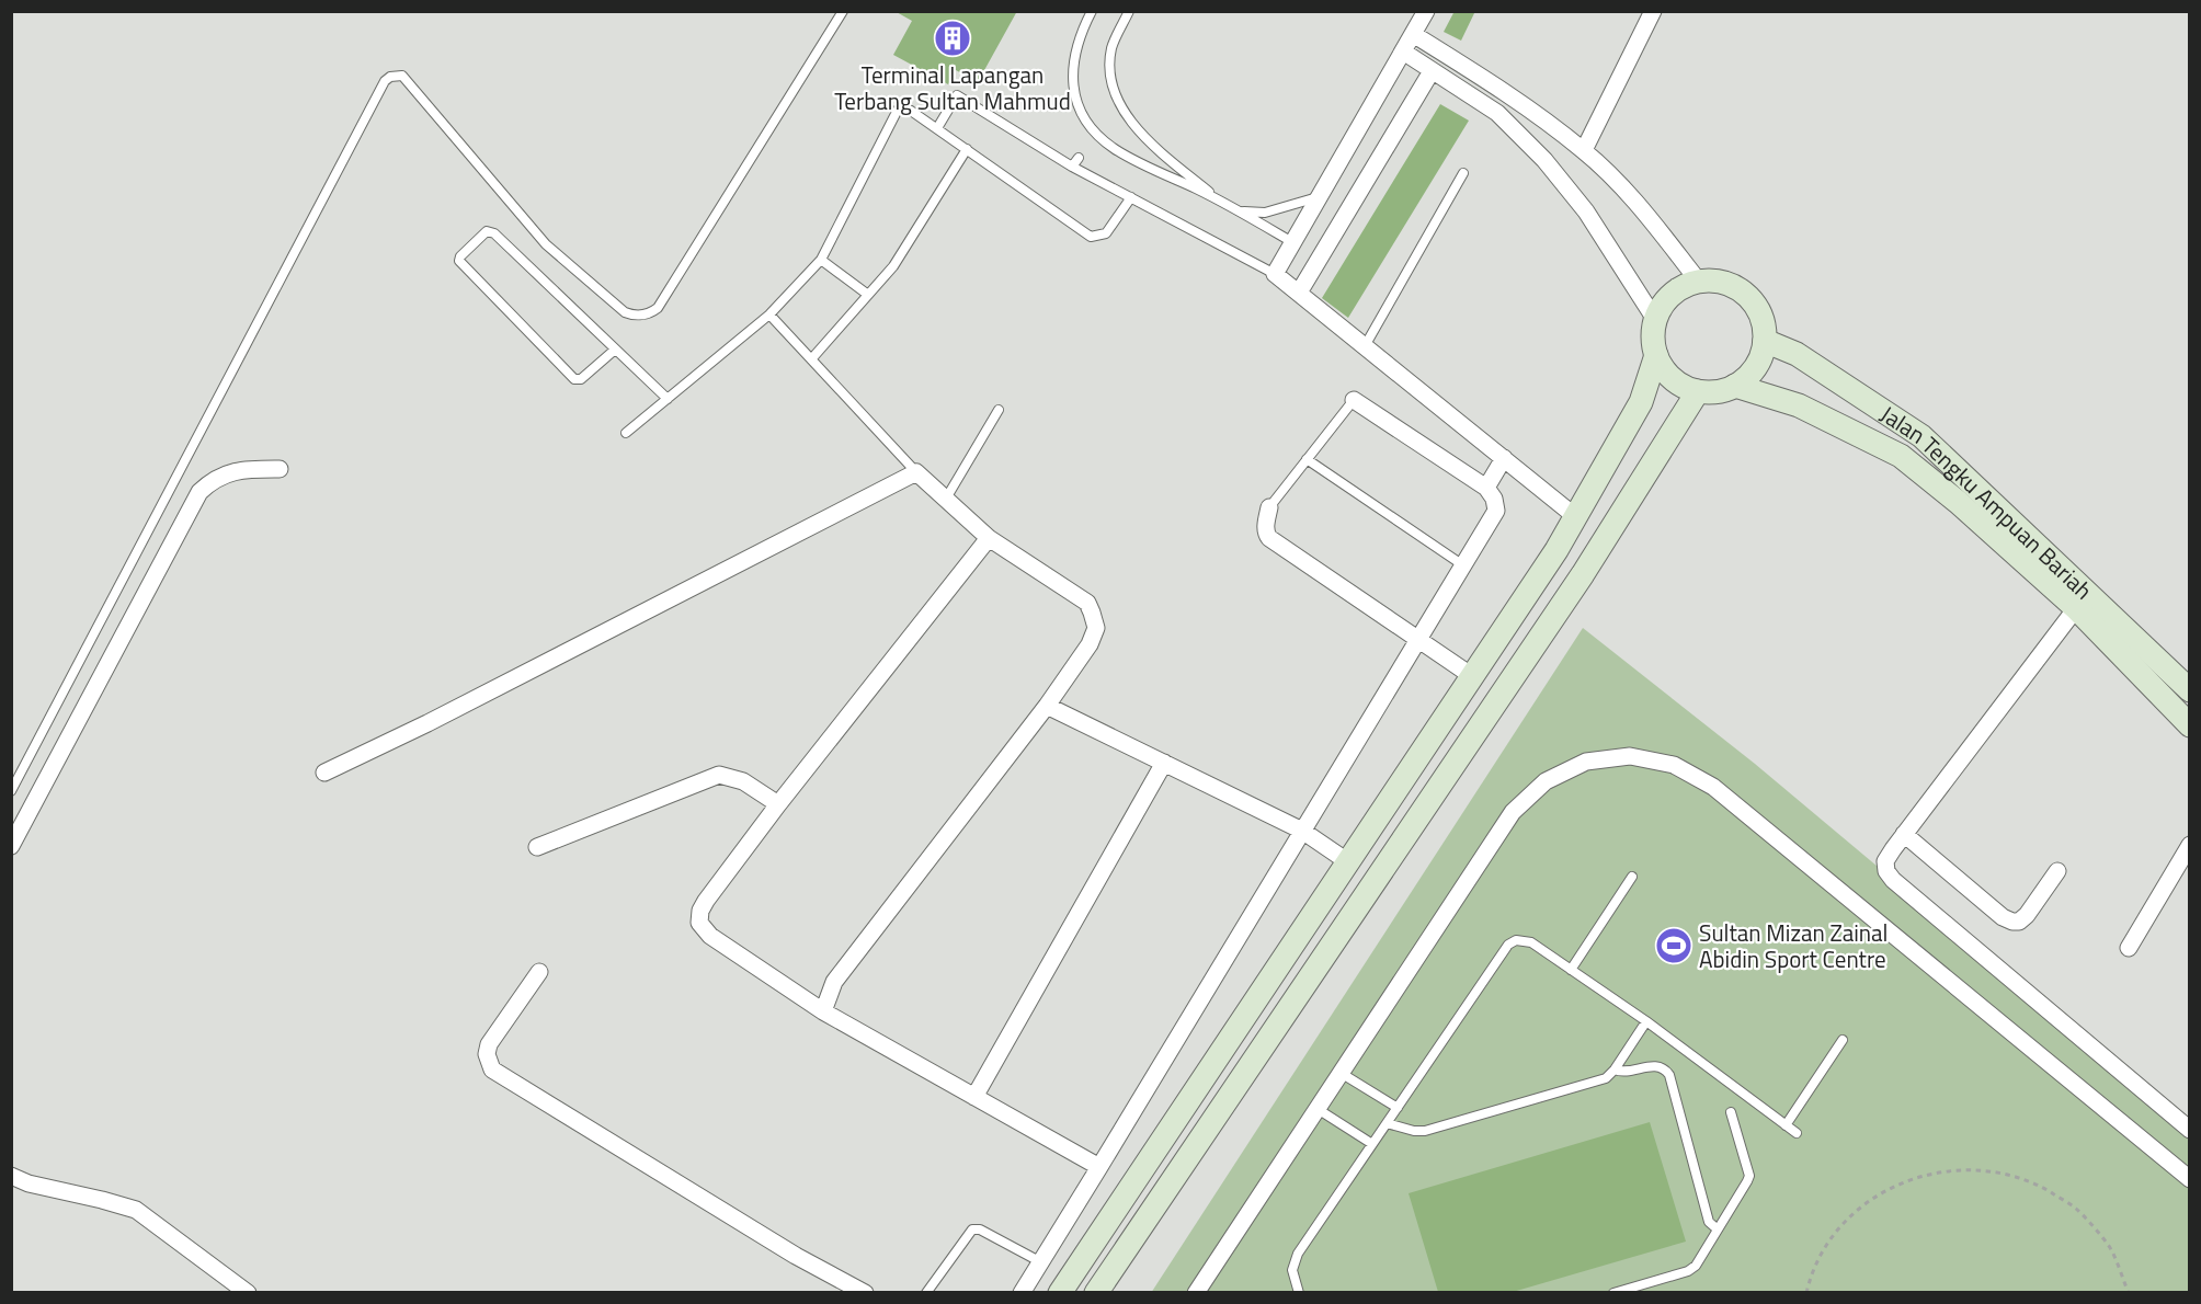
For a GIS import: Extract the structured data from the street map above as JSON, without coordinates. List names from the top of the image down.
{
  "streets": {
    "main road": ["Jalan Tengku Ampuan Bariah"]
  },
  "places": {
    "building": ["Terminal Lapangan Terbang Sultan Mahmud"],
    "sports": ["Sultan Mizan Zainal Abidin Sport Centre"]
  }
}
